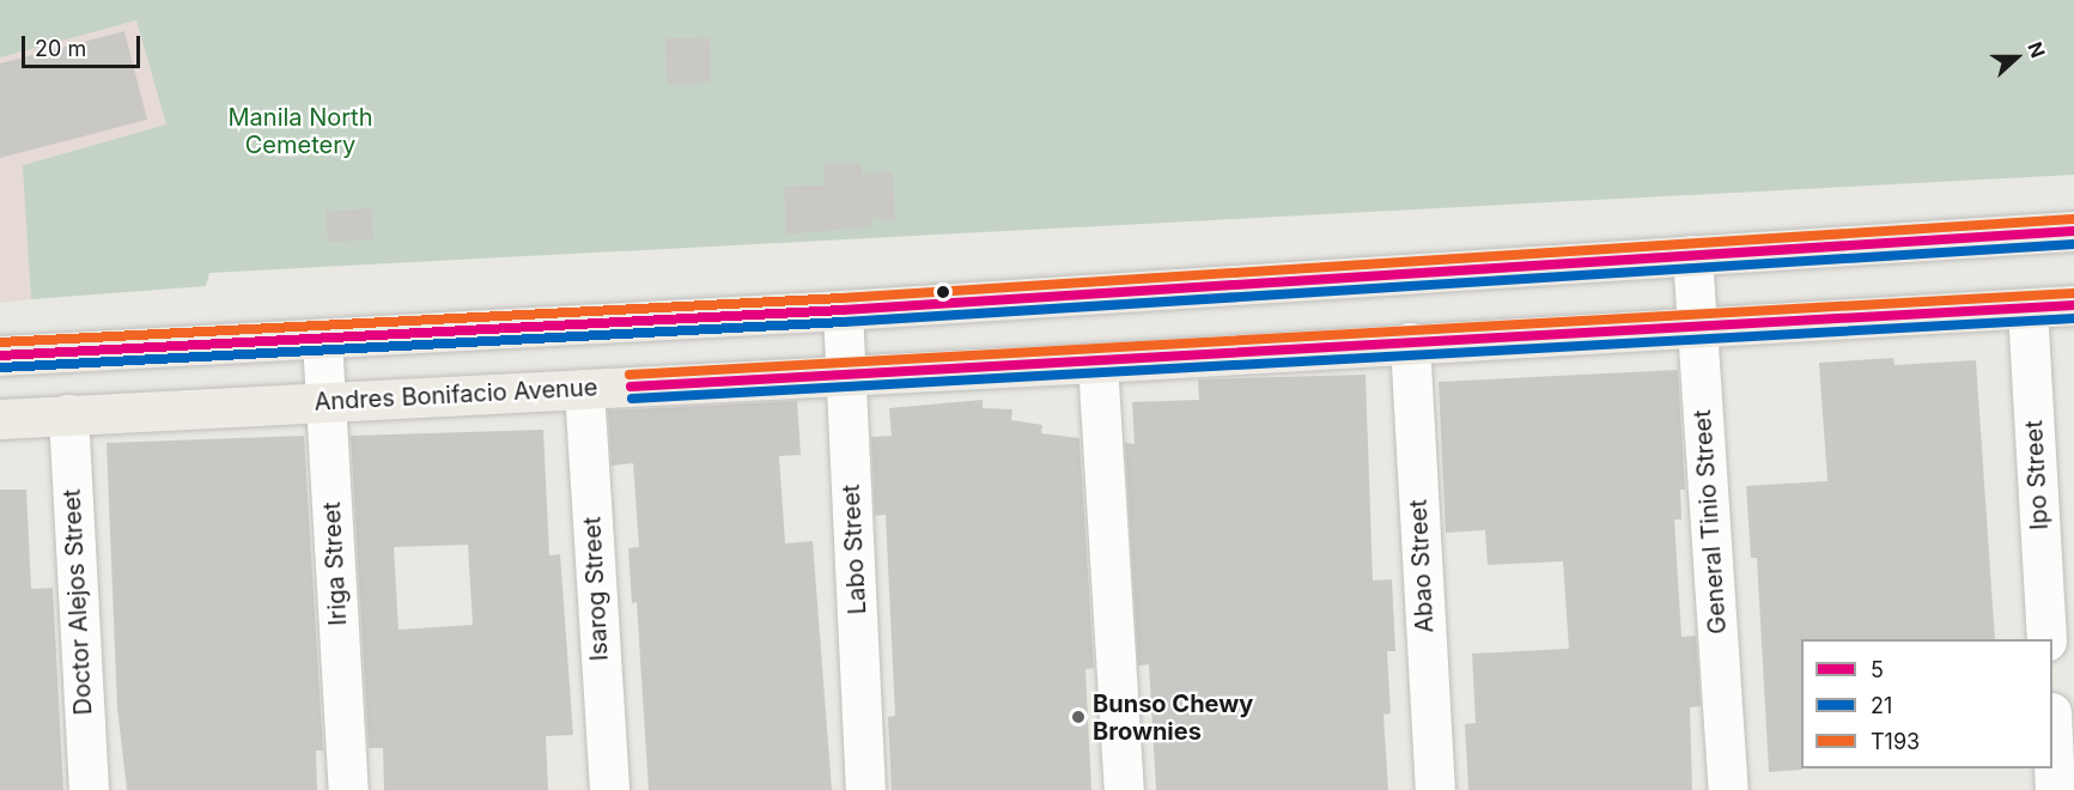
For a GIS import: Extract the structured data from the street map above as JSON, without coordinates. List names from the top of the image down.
{
  "streets": {
    "main road": ["Andres Bonifacio Avenue"],
    "street": [
      "Ipo Street",
      "General Tinio Street",
      "Labo Street",
      "Iriga Street",
      "Abao Street",
      "Isarog Street",
      "Doctor Alejos Street"
    ]
  },
  "crossings": [
    ["Andres Bonifacio Avenue", "Ipo Street"],
    ["Andres Bonifacio Avenue", "General Tinio Street"],
    ["Andres Bonifacio Avenue", "Labo Street"],
    ["Andres Bonifacio Avenue", "Iriga Street"],
    ["Andres Bonifacio Avenue", "Abao Street"],
    ["Andres Bonifacio Avenue", "Isarog Street"],
    ["Andres Bonifacio Avenue", "Doctor Alejos Street"]
  ],
  "parks": ["Manila North Cemetery"],
  "places": ["Bunso Chewy Brownies"],
  "lines": ["transit line T193", "transit line 5", "transit line 21"],
  "legend": ["5", "21", "T193"],
  "scale_bar": "20 m",
  "north": "right"
}
